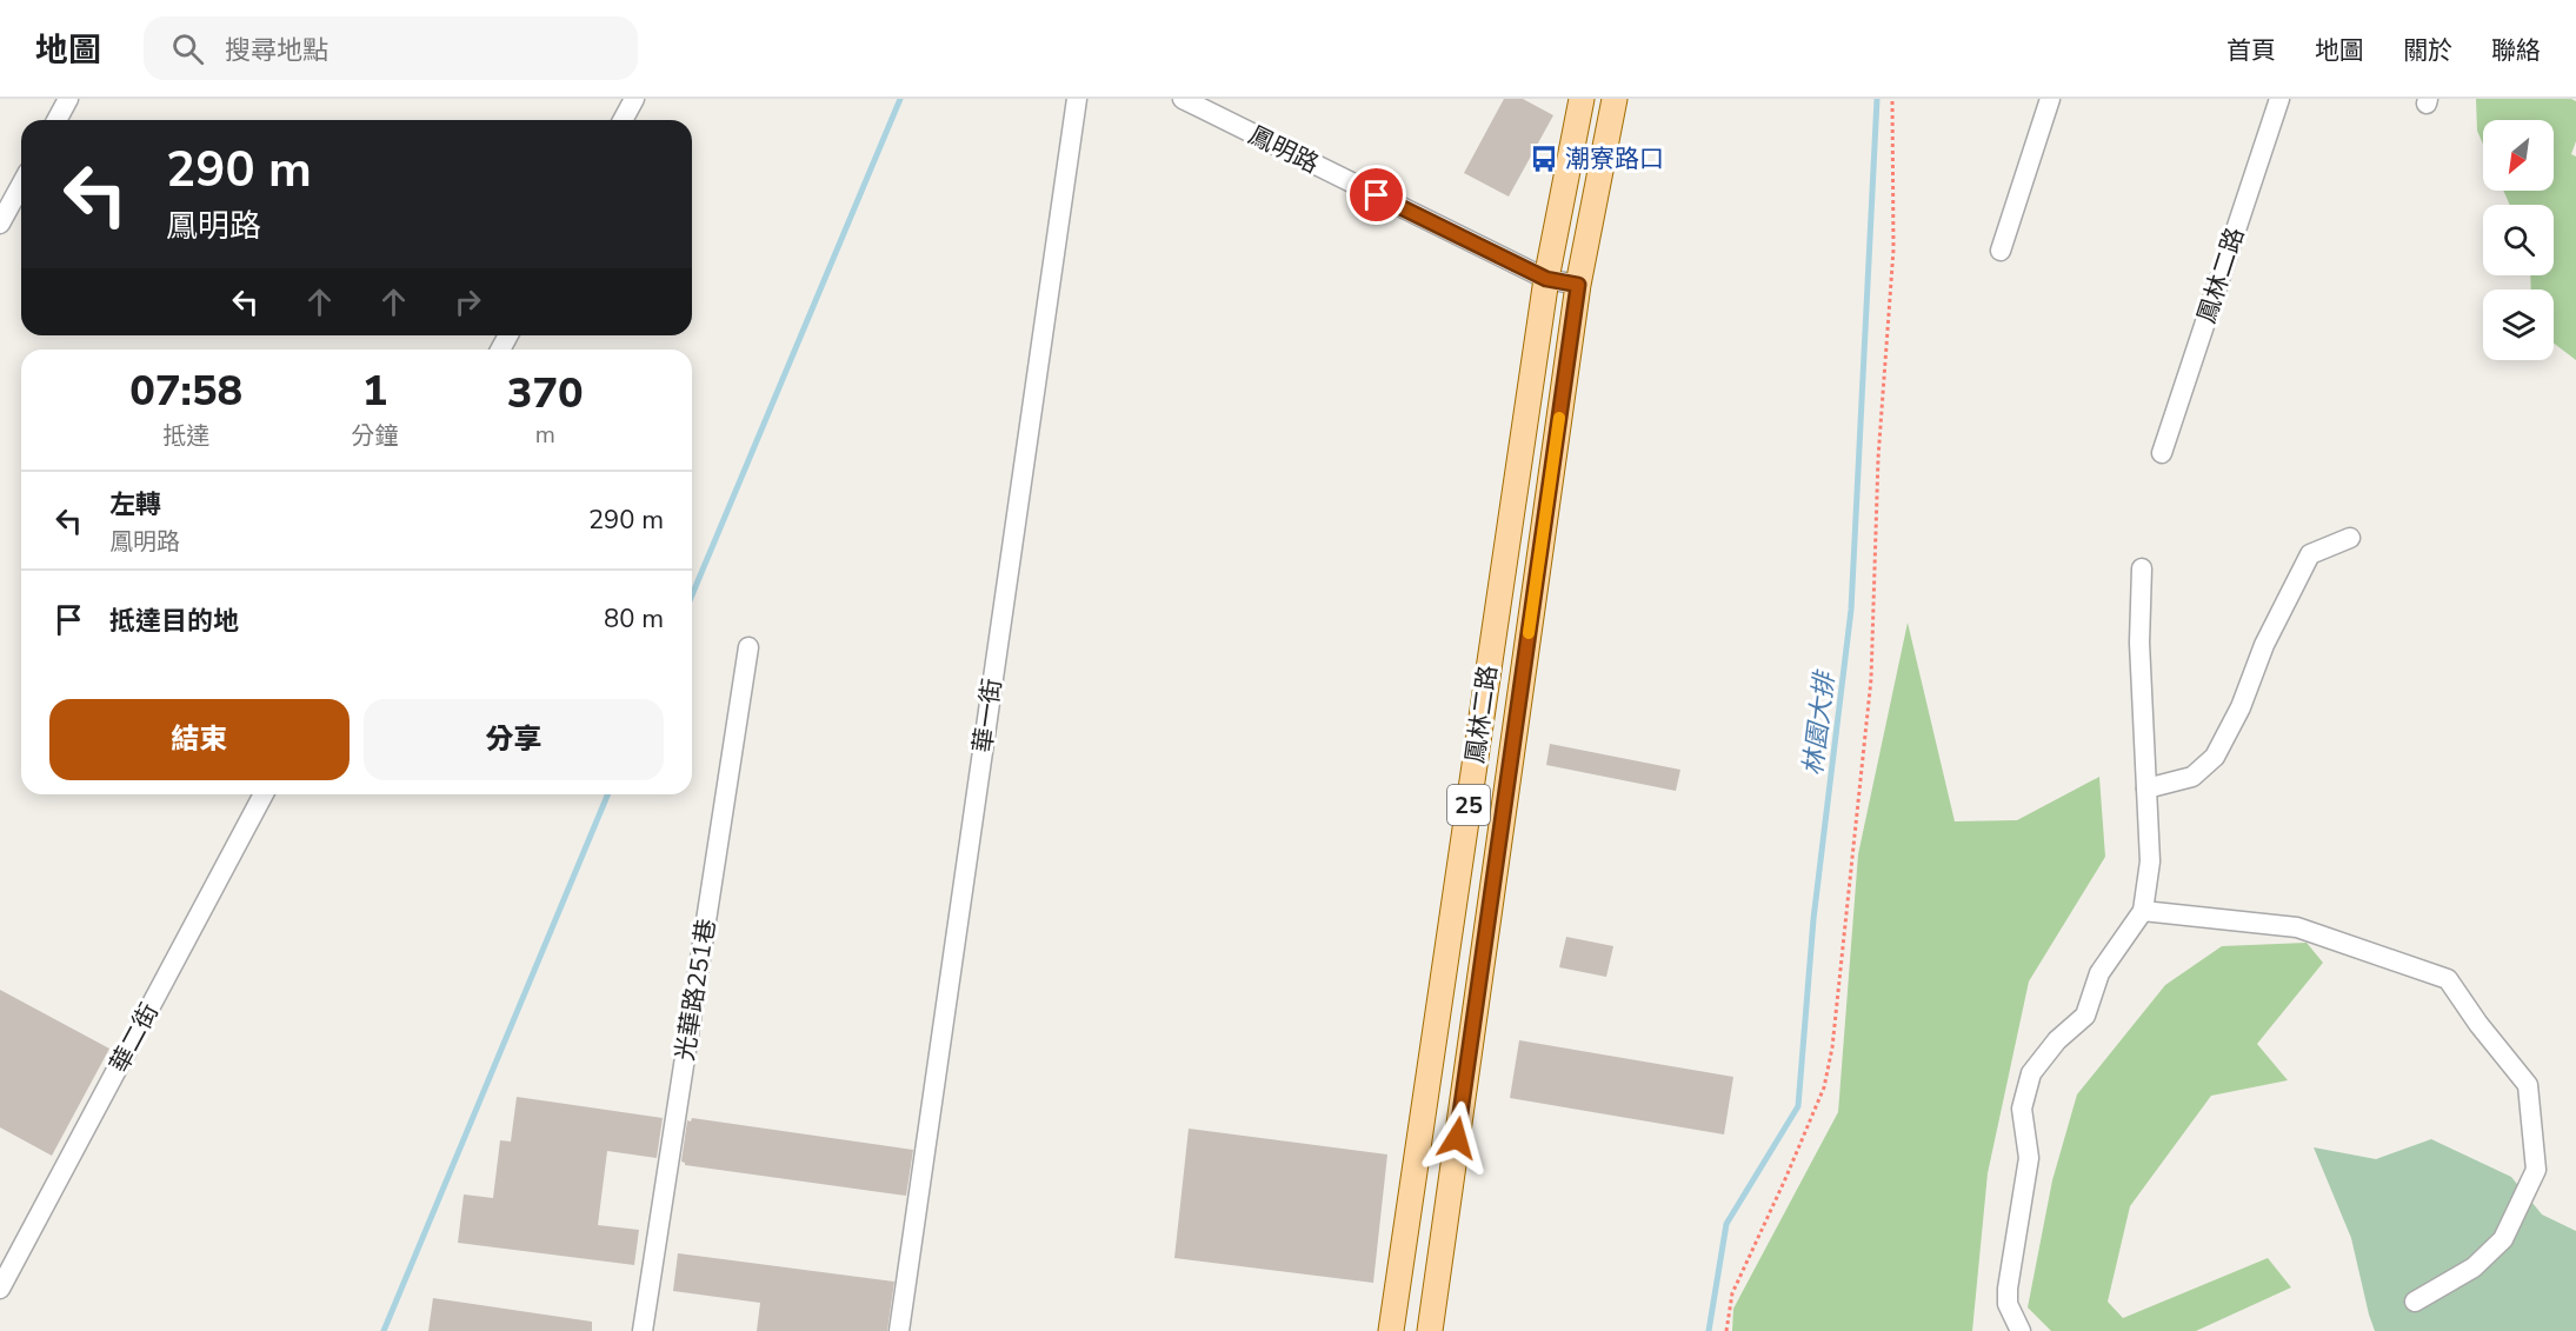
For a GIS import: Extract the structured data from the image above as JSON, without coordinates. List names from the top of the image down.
{
  "streets": {
    "main road": ["鳳林二路", "25"],
    "street": [
      "鳳明路",
      "華一街",
      "光華路251巷",
      "華二街"
    ]
  },
  "crossings": [
    ["鳳明路", "鳳林二路"]
  ],
  "water": ["林園大排"],
  "places": {
    "bus stop": ["潮寮路口"]
  },
  "north": "bottom left",
  "page": {
    "header": "地圖",
    "search": "搜尋地點",
    "nav": [
      "首頁",
      "地圖",
      "關於",
      "聯絡"
    ],
    "turn": ["290 m", "鳳明路"],
    "eta": [
      "07:58",
      "抵達",
      "1",
      "分鐘",
      "370",
      "m"
    ],
    "list": [
      {
        "name": "左轉",
        "note": "鳳明路",
        "value": "290 m"
      },
      {
        "name": "抵達目的地",
        "value": "80 m"
      }
    ],
    "buttons": ["結束", "分享"]
  }
}
